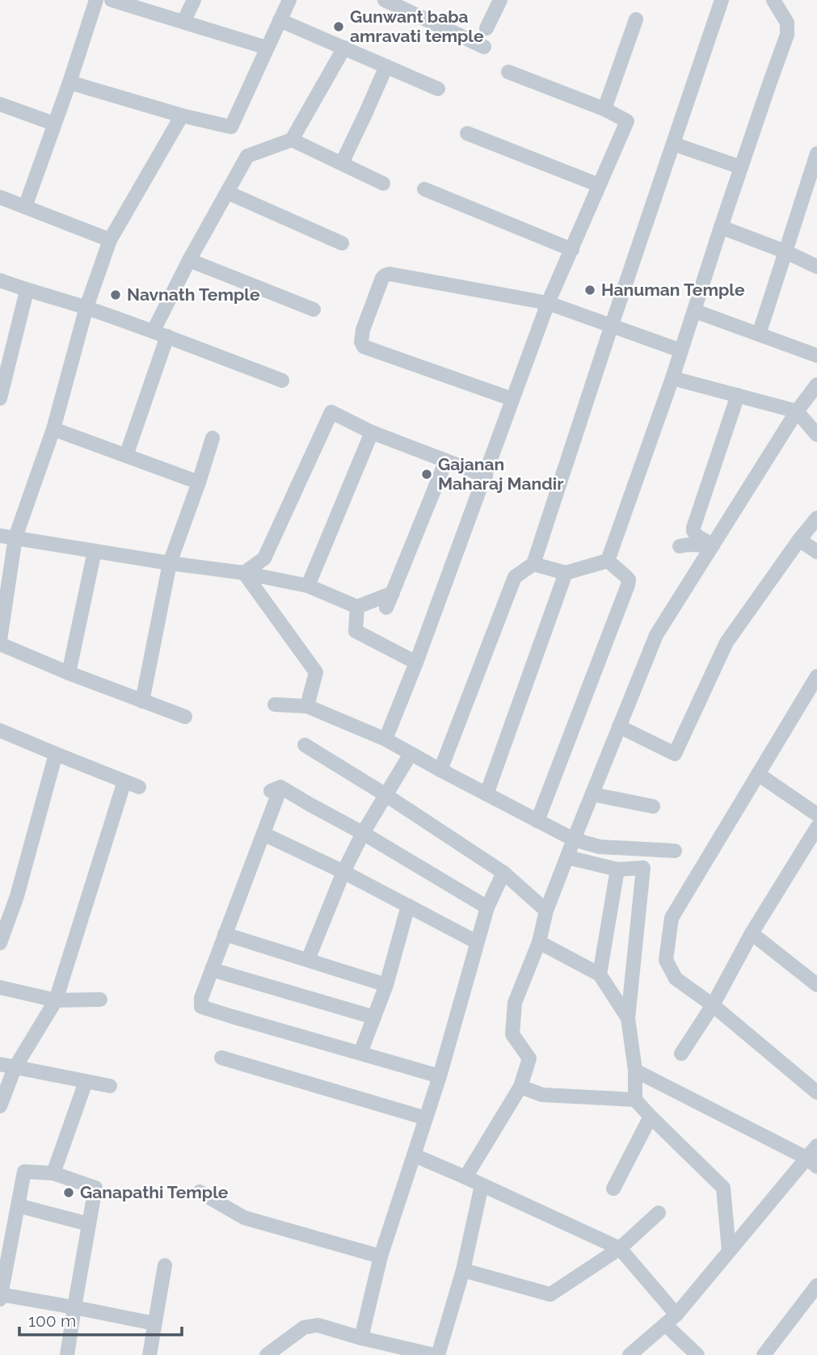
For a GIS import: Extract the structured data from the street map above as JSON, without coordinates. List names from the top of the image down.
{
  "places": [
    "Gunwant baba amravati temple",
    "Hanuman Temple",
    "Navnath Temple",
    "Gajanan Maharaj Mandir",
    "Ganapathi Temple"
  ],
  "scale_bar": "100 m"
}
